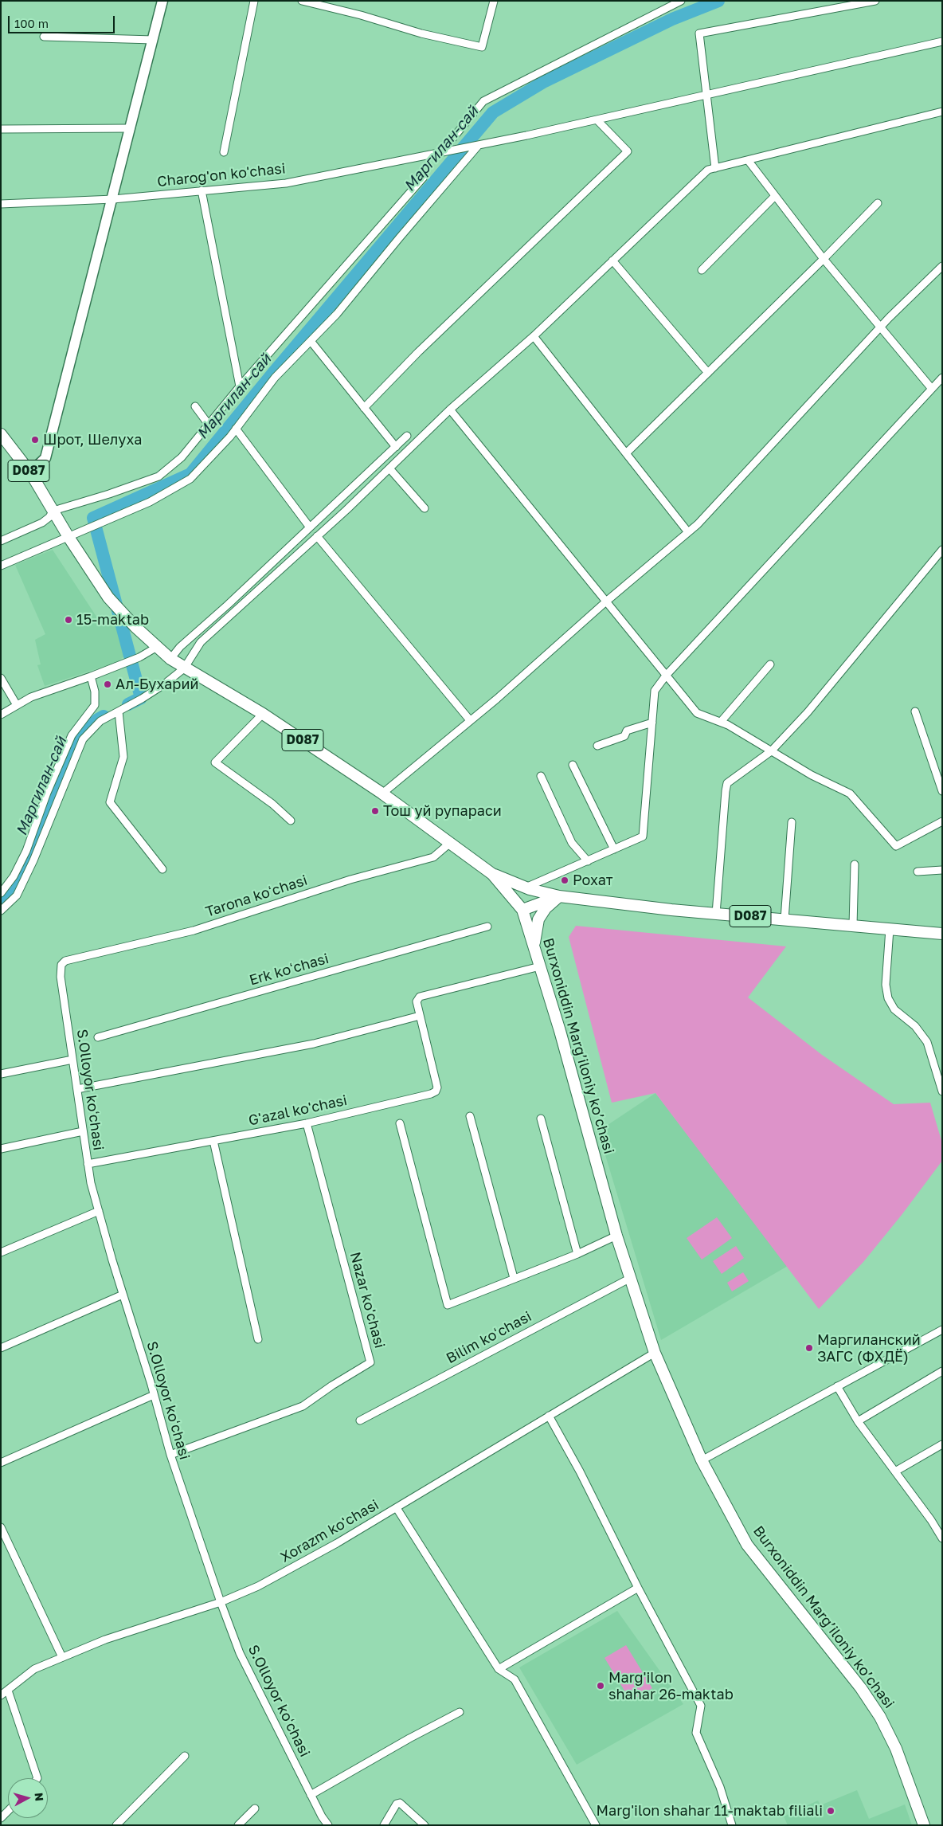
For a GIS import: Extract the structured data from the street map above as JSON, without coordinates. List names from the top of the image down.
{
  "streets": {
    "main road": ["D087", "Burxoniddin Marg’iloniy ko’chasi"],
    "street": [
      "Charog'on ko'chasi",
      "Tarona koʻchasi",
      "Erk koʻchasi",
      "S.Olloyor koʻchasi",
      "G'azal ko'chasi",
      "Nazar ko'chasi",
      "Bilim koʻchasi",
      "Xorazm ko'chasi"
    ]
  },
  "crossings": [
    ["D087", "Burxoniddin Marg’iloniy ko’chasi"],
    ["Tarona koʻchasi", "Burxoniddin Marg’iloniy ko’chasi"],
    ["Tarona koʻchasi", "S.Olloyor koʻchasi"],
    ["Burxoniddin Marg’iloniy ko’chasi", "G'azal ko'chasi"],
    ["Burxoniddin Marg’iloniy ko’chasi", "Bilim koʻchasi"],
    ["Burxoniddin Marg’iloniy ko’chasi", "Xorazm ko'chasi"],
    ["S.Olloyor koʻchasi", "G'azal ko'chasi"],
    ["S.Olloyor koʻchasi", "Nazar ko'chasi"],
    ["S.Olloyor koʻchasi", "Xorazm ko'chasi"],
    ["G'azal ko'chasi", "Nazar ko'chasi"]
  ],
  "water": ["Маргилан-сай"],
  "places": [
    "Шрот, Шелуха",
    "15-maktab",
    "Ал-Бухарий",
    "Тош уй рупараси",
    "Рохат",
    "Маргиланский ЗАГС (ФХДЁ)",
    "Marg'ilon shahar 26-maktab",
    "Marg'ilon shahar 11-maktab filiali"
  ],
  "scale_bar": "100 m",
  "north": "right"
}
